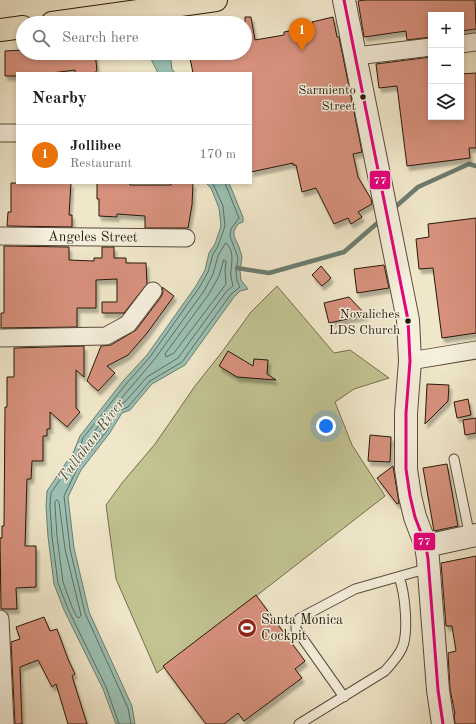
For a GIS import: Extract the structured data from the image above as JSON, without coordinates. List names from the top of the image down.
{
  "streets": {
    "street": ["Angeles Street"]
  },
  "water": ["Tullahan River"],
  "places": {
    "other": ["Sarmiento Street", "Novaliches LDS Church"],
    "sports": ["Santa Monica Cockpit"]
  },
  "lines": ["transit line 77"],
  "page": {
    "map_buttons": ["+", "−"],
    "search": "Search here",
    "pins": "1",
    "heading": "Nearby",
    "list": [
      {
        "mark": "1",
        "name": "Jollibee",
        "note": "Restaurant",
        "value": "170 m"
      }
    ]
  }
}
